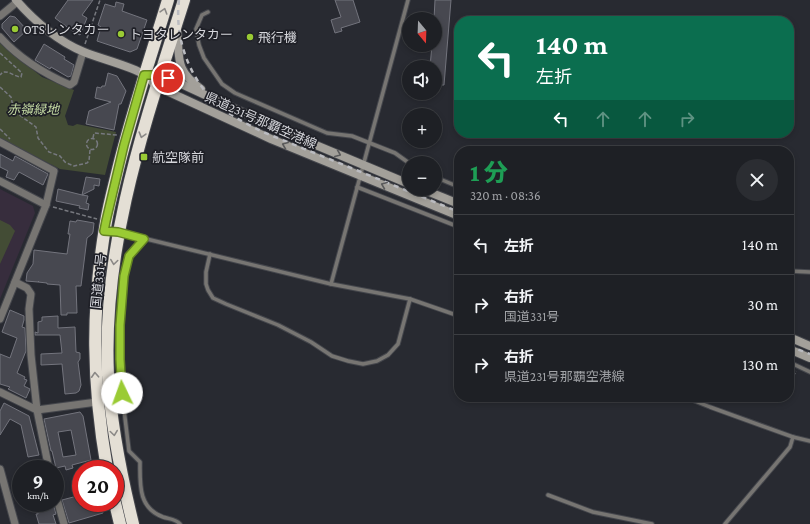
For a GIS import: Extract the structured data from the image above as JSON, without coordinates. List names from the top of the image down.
{
  "streets": {
    "highway": ["国道331号"],
    "main road": ["県道231号那覇空港線"]
  },
  "crossings": [
    ["県道231号那覇空港線", "国道331号"]
  ],
  "parks": ["赤嶺緑地"],
  "places": {
    "other": ["OTSレンタカー", "トヨタレンタカー", "飛行機"],
    "transit": ["航空隊前"]
  },
  "north": "bottom",
  "page": {
    "map_buttons": ["+", "−"],
    "turn": ["140 m", "左折"],
    "heading": ["1 分", "320 m · 08:36"],
    "list": [
      {
        "name": "左折",
        "value": "140 m"
      },
      {
        "name": "右折",
        "note": "国道331号",
        "value": "30 m"
      },
      {
        "name": "右折",
        "note": "県道231号那覇空港線",
        "value": "130 m"
      }
    ],
    "speed": "9 km/h",
    "limit": "20"
  }
}
